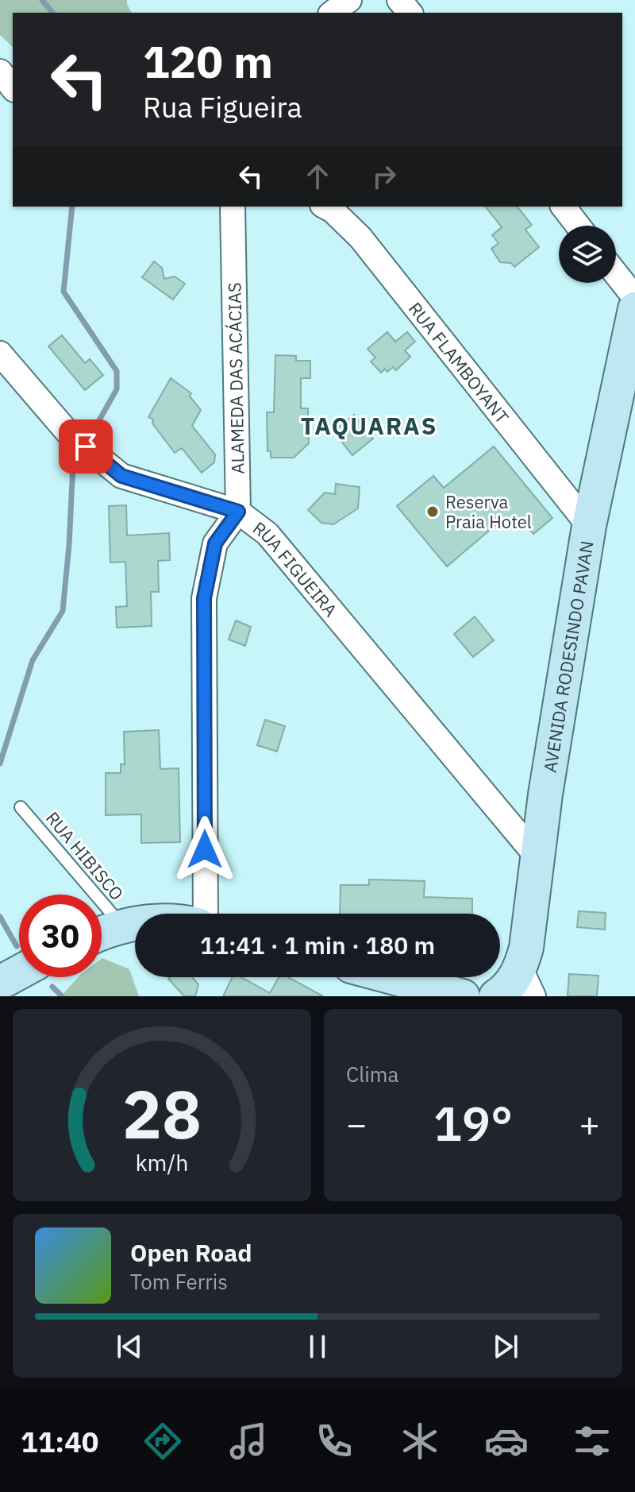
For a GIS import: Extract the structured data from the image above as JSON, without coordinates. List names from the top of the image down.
{
  "streets": {
    "main road": ["AVENIDA RODESINDO PAVAN"],
    "street": ["RUA FLAMBOYANT", "ALAMEDA DAS ACÁCIAS", "RUA FIGUEIRA"],
    "lane": ["RUA HIBISCO"]
  },
  "crossings": [
    ["RUA FLAMBOYANT", "AVENIDA RODESINDO PAVAN"],
    ["ALAMEDA DAS ACÁCIAS", "RUA FIGUEIRA"],
    ["RUA FIGUEIRA", "AVENIDA RODESINDO PAVAN"]
  ],
  "districts": ["TAQUARAS"],
  "places": ["Reserva Praia Hotel"],
  "page": {
    "turn": ["120 m", "Rua Figueira"],
    "limit": "30",
    "trip": "11:41 · 1 min · 180 m",
    "tile": "Clima",
    "heat": ["−", "19°", "+"],
    "song": ["Open Road", "Tom Ferris"],
    "tabs": "11:40",
    "gauge": ["28", "km/h"]
  }
}
